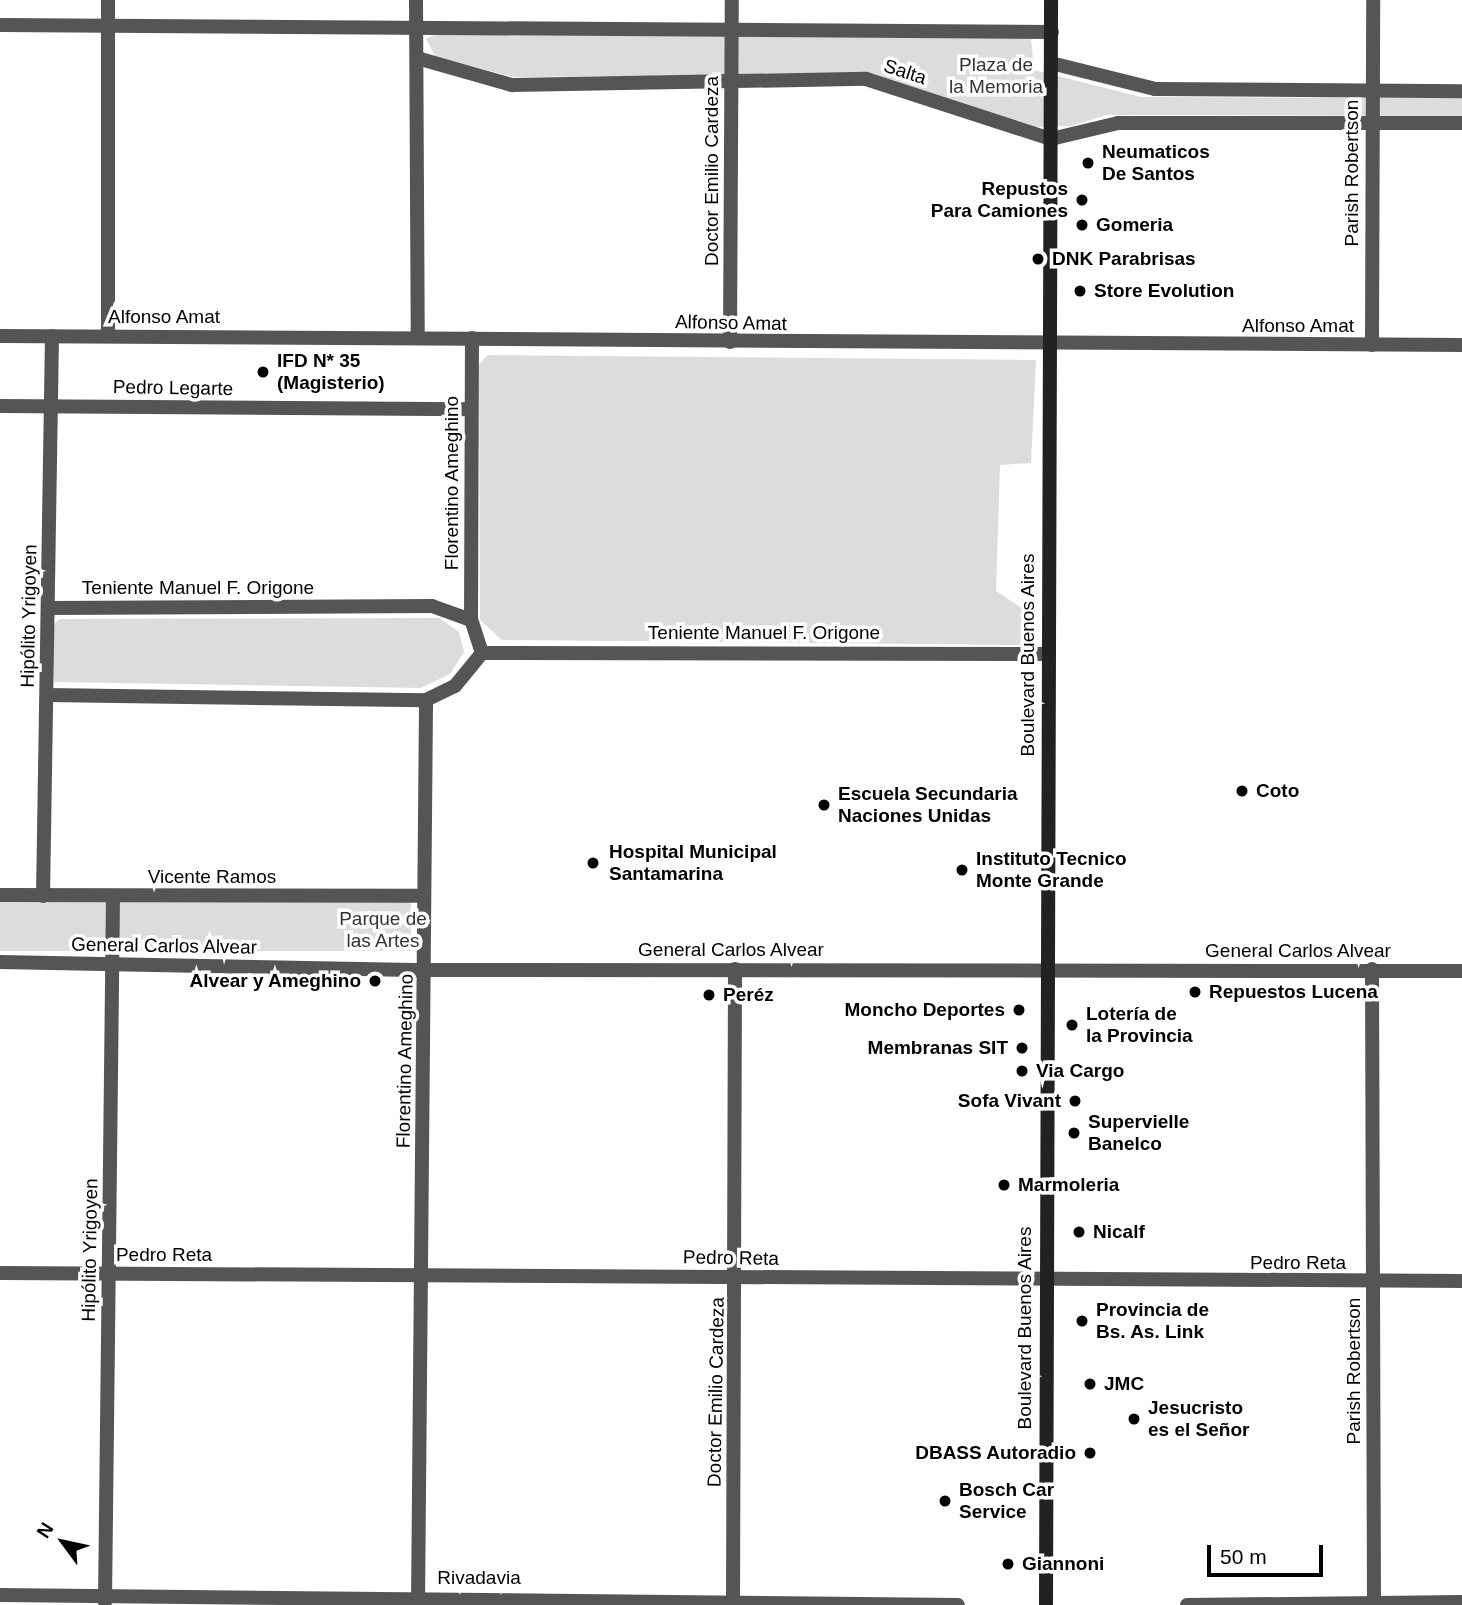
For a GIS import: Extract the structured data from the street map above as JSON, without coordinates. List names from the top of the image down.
{
  "streets": {
    "main road": ["Boulevard Buenos Aires"],
    "street": [
      "Salta",
      "Doctor Emilio Cardeza",
      "Parish Robertson",
      "Alfonso Amat",
      "Pedro Legarte",
      "Florentino Ameghino",
      "Teniente Manuel F. Origone",
      "Hipólito Yrigoyen",
      "Vicente Ramos",
      "General Carlos Alvear",
      "Pedro Reta",
      "Rivadavia"
    ]
  },
  "crossings": [
    ["Salta", "Doctor Emilio Cardeza"],
    ["Salta", "Boulevard Buenos Aires"],
    ["Doctor Emilio Cardeza", "Alfonso Amat"],
    ["Doctor Emilio Cardeza", "General Carlos Alvear"],
    ["Doctor Emilio Cardeza", "Pedro Reta"],
    ["Doctor Emilio Cardeza", "Rivadavia"],
    ["Parish Robertson", "Alfonso Amat"],
    ["Parish Robertson", "General Carlos Alvear"],
    ["Parish Robertson", "Pedro Reta"],
    ["Alfonso Amat", "Florentino Ameghino"],
    ["Alfonso Amat", "Hipólito Yrigoyen"],
    ["Alfonso Amat", "Boulevard Buenos Aires"],
    ["Pedro Legarte", "Florentino Ameghino"],
    ["Pedro Legarte", "Hipólito Yrigoyen"],
    ["Florentino Ameghino", "Teniente Manuel F. Origone"],
    ["Florentino Ameghino", "Vicente Ramos"],
    ["Florentino Ameghino", "General Carlos Alvear"],
    ["Florentino Ameghino", "Pedro Reta"],
    ["Florentino Ameghino", "Rivadavia"],
    ["Teniente Manuel F. Origone", "Hipólito Yrigoyen"],
    ["Teniente Manuel F. Origone", "Boulevard Buenos Aires"],
    ["Hipólito Yrigoyen", "Vicente Ramos"],
    ["Hipólito Yrigoyen", "General Carlos Alvear"],
    ["Hipólito Yrigoyen", "Pedro Reta"],
    ["Hipólito Yrigoyen", "Rivadavia"],
    ["Boulevard Buenos Aires", "General Carlos Alvear"],
    ["Boulevard Buenos Aires", "Pedro Reta"]
  ],
  "parks": ["Plaza de la Memoria", "Parque de las Artes"],
  "places": [
    "Neumaticos De Santos",
    "Repustos Para Camiones",
    "Gomeria",
    "DNK Parabrisas",
    "Store Evolution",
    "IFD N* 35 (Magisterio)",
    "Coto",
    "Escuela Secundaria Naciones Unidas",
    "Hospital Municipal Santamarina",
    "Instituto Tecnico Monte Grande",
    "Alvear y Ameghino",
    "Repuestos Lucena",
    "Peréz",
    "Moncho Deportes",
    "Lotería de la Provincia",
    "Membranas SIT",
    "Via Cargo",
    "Sofa Vivant",
    "Supervielle Banelco",
    "Marmoleria",
    "Nicalf",
    "Provincia de Bs. As. Link",
    "JMC",
    "Jesucristo es el Señor",
    "DBASS Autoradio",
    "Bosch Car Service",
    "Giannoni"
  ],
  "scale_bar": "50 m",
  "north": "top left"
}
